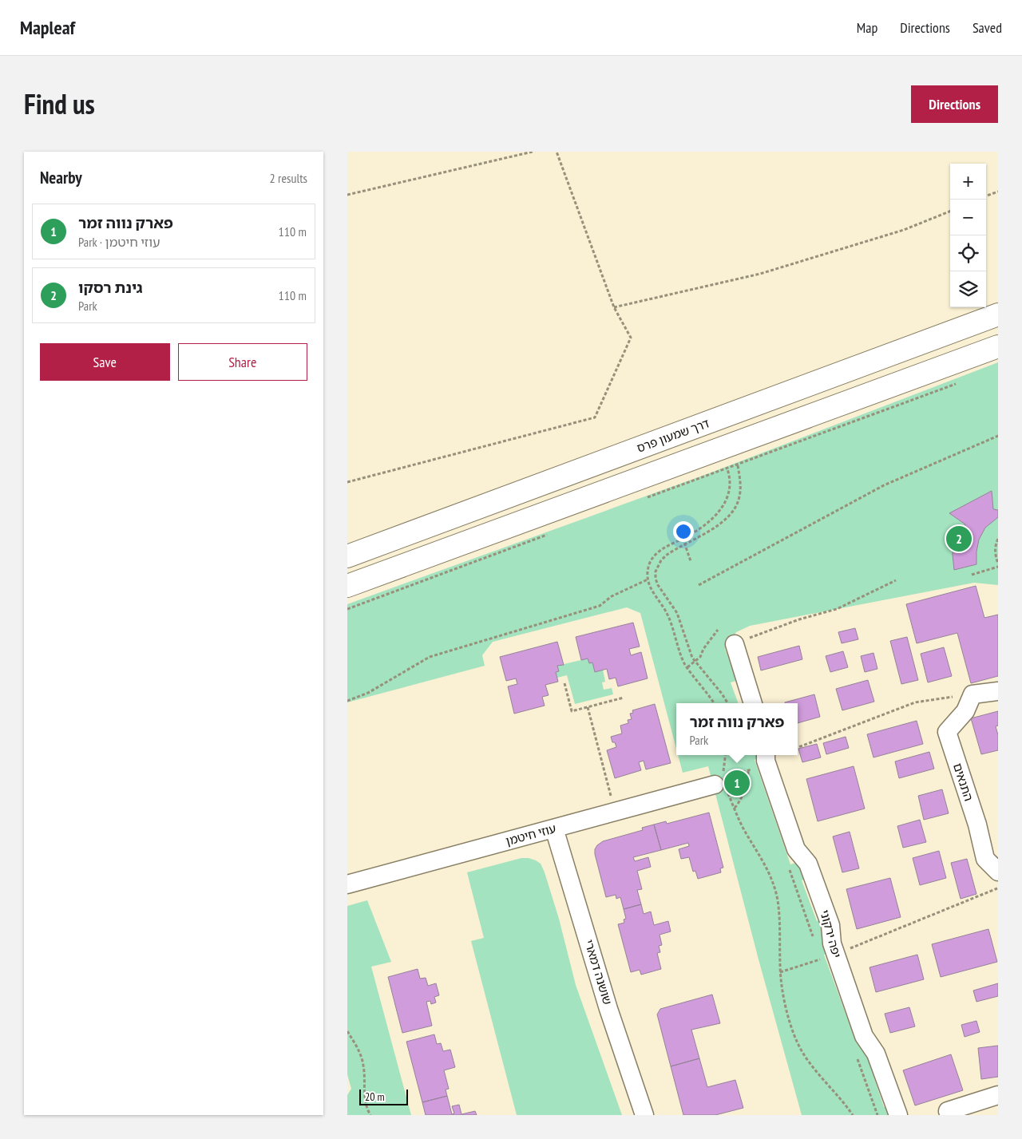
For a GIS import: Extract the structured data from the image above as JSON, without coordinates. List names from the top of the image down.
{
  "streets": {
    "street": [
      "דרך שמעון פרס",
      "התנאים",
      "עוזי חיטמן",
      "יפה ירקוני",
      "שושנה דמארי"
    ]
  },
  "crossings": [
    ["עוזי חיטמן", "שושנה דמארי"]
  ],
  "scale_bar": "20 m",
  "page": {
    "header": "Mapleaf",
    "nav": ["Map", "Directions", "Saved"],
    "title": "Find us",
    "buttons": [
      "Directions",
      ["Save", "Share"]
    ],
    "heading": ["Nearby", "2 results"],
    "map_buttons": ["+", "−"],
    "list": [
      {
        "mark": "1",
        "name": "פארק נווה זמר",
        "note": "Park · עוזי חיטמן",
        "value": "110 m"
      },
      {
        "mark": "2",
        "name": "גינת רסקו",
        "note": "Park",
        "value": "110 m"
      }
    ],
    "pins": ["2", "1"],
    "popup": ["פארק נווה זמר", "Park"],
    "scale": "20 m"
  }
}
